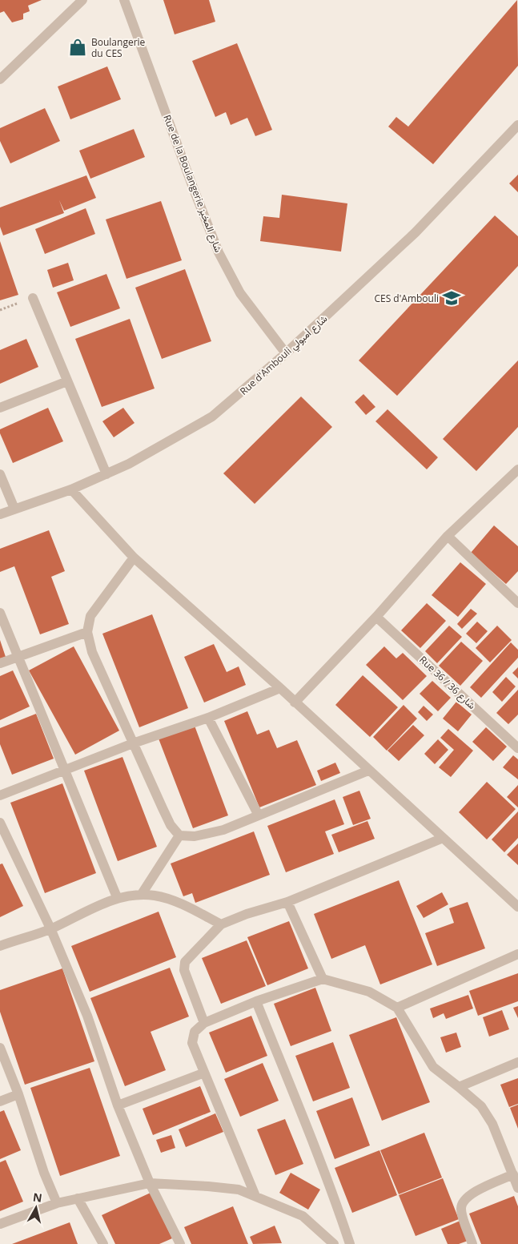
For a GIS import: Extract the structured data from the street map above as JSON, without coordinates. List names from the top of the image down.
{
  "streets": {
    "street": ["Rue de la Boulangerie شارع المخبز", "Rue d'Ambouli شارع أمبولي", "Rue 36 / شارع 36"]
  },
  "crossings": [
    ["Rue de la Boulangerie شارع المخبز", "Rue d'Ambouli شارع أمبولي"]
  ],
  "places": {
    "shop": ["Boulangerie du CES"],
    "school or university": ["CES d'Ambouli"]
  },
  "north": "top"
}
